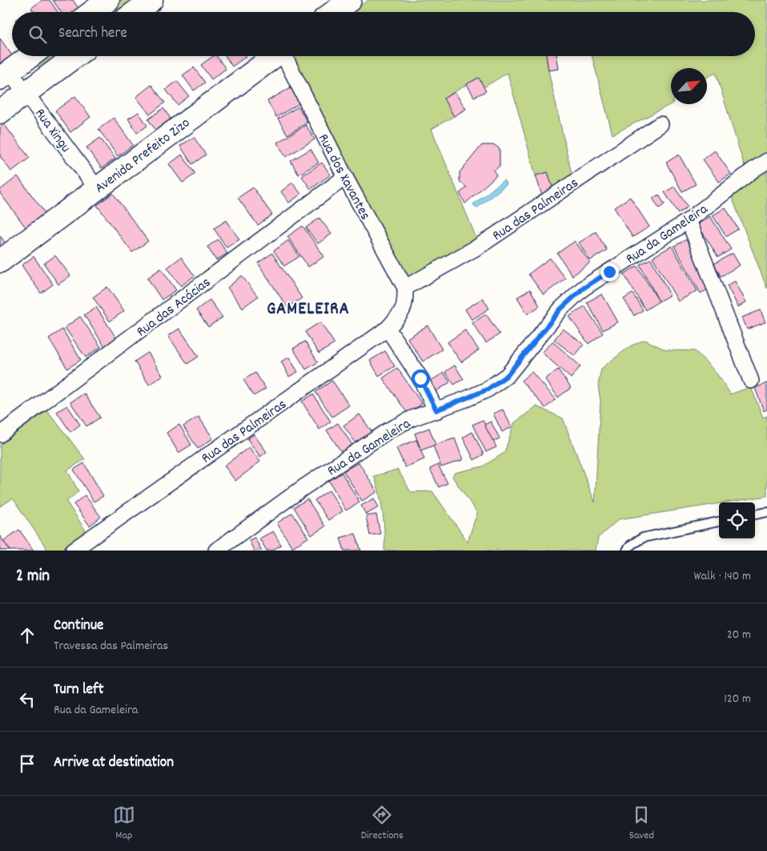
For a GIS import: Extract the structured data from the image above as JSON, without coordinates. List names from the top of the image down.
{
  "streets": {
    "main road": ["Avenida Prefeito Zizo"],
    "street": [
      "Rua Xingu",
      "Rua dos Xavantes",
      "Rua das Palmeiras",
      "Rua da Gameleira",
      "Rua das Acácias"
    ]
  },
  "crossings": [
    ["Rua Xingu", "Avenida Prefeito Zizo"],
    ["Rua dos Xavantes", "Rua das Palmeiras"],
    ["Rua dos Xavantes", "Rua das Acácias"]
  ],
  "districts": ["GAMELEIRA"],
  "north": "top right",
  "page": {
    "search": "Search here",
    "heading": ["2 min", "Walk · 140 m"],
    "list": [
      ["Continue", "Travessa das Palmeiras", "20 m"],
      ["Turn left", "Rua da Gameleira", "120 m"],
      "Arrive at destination"
    ],
    "nav": ["Map", "Directions", "Saved"]
  }
}
